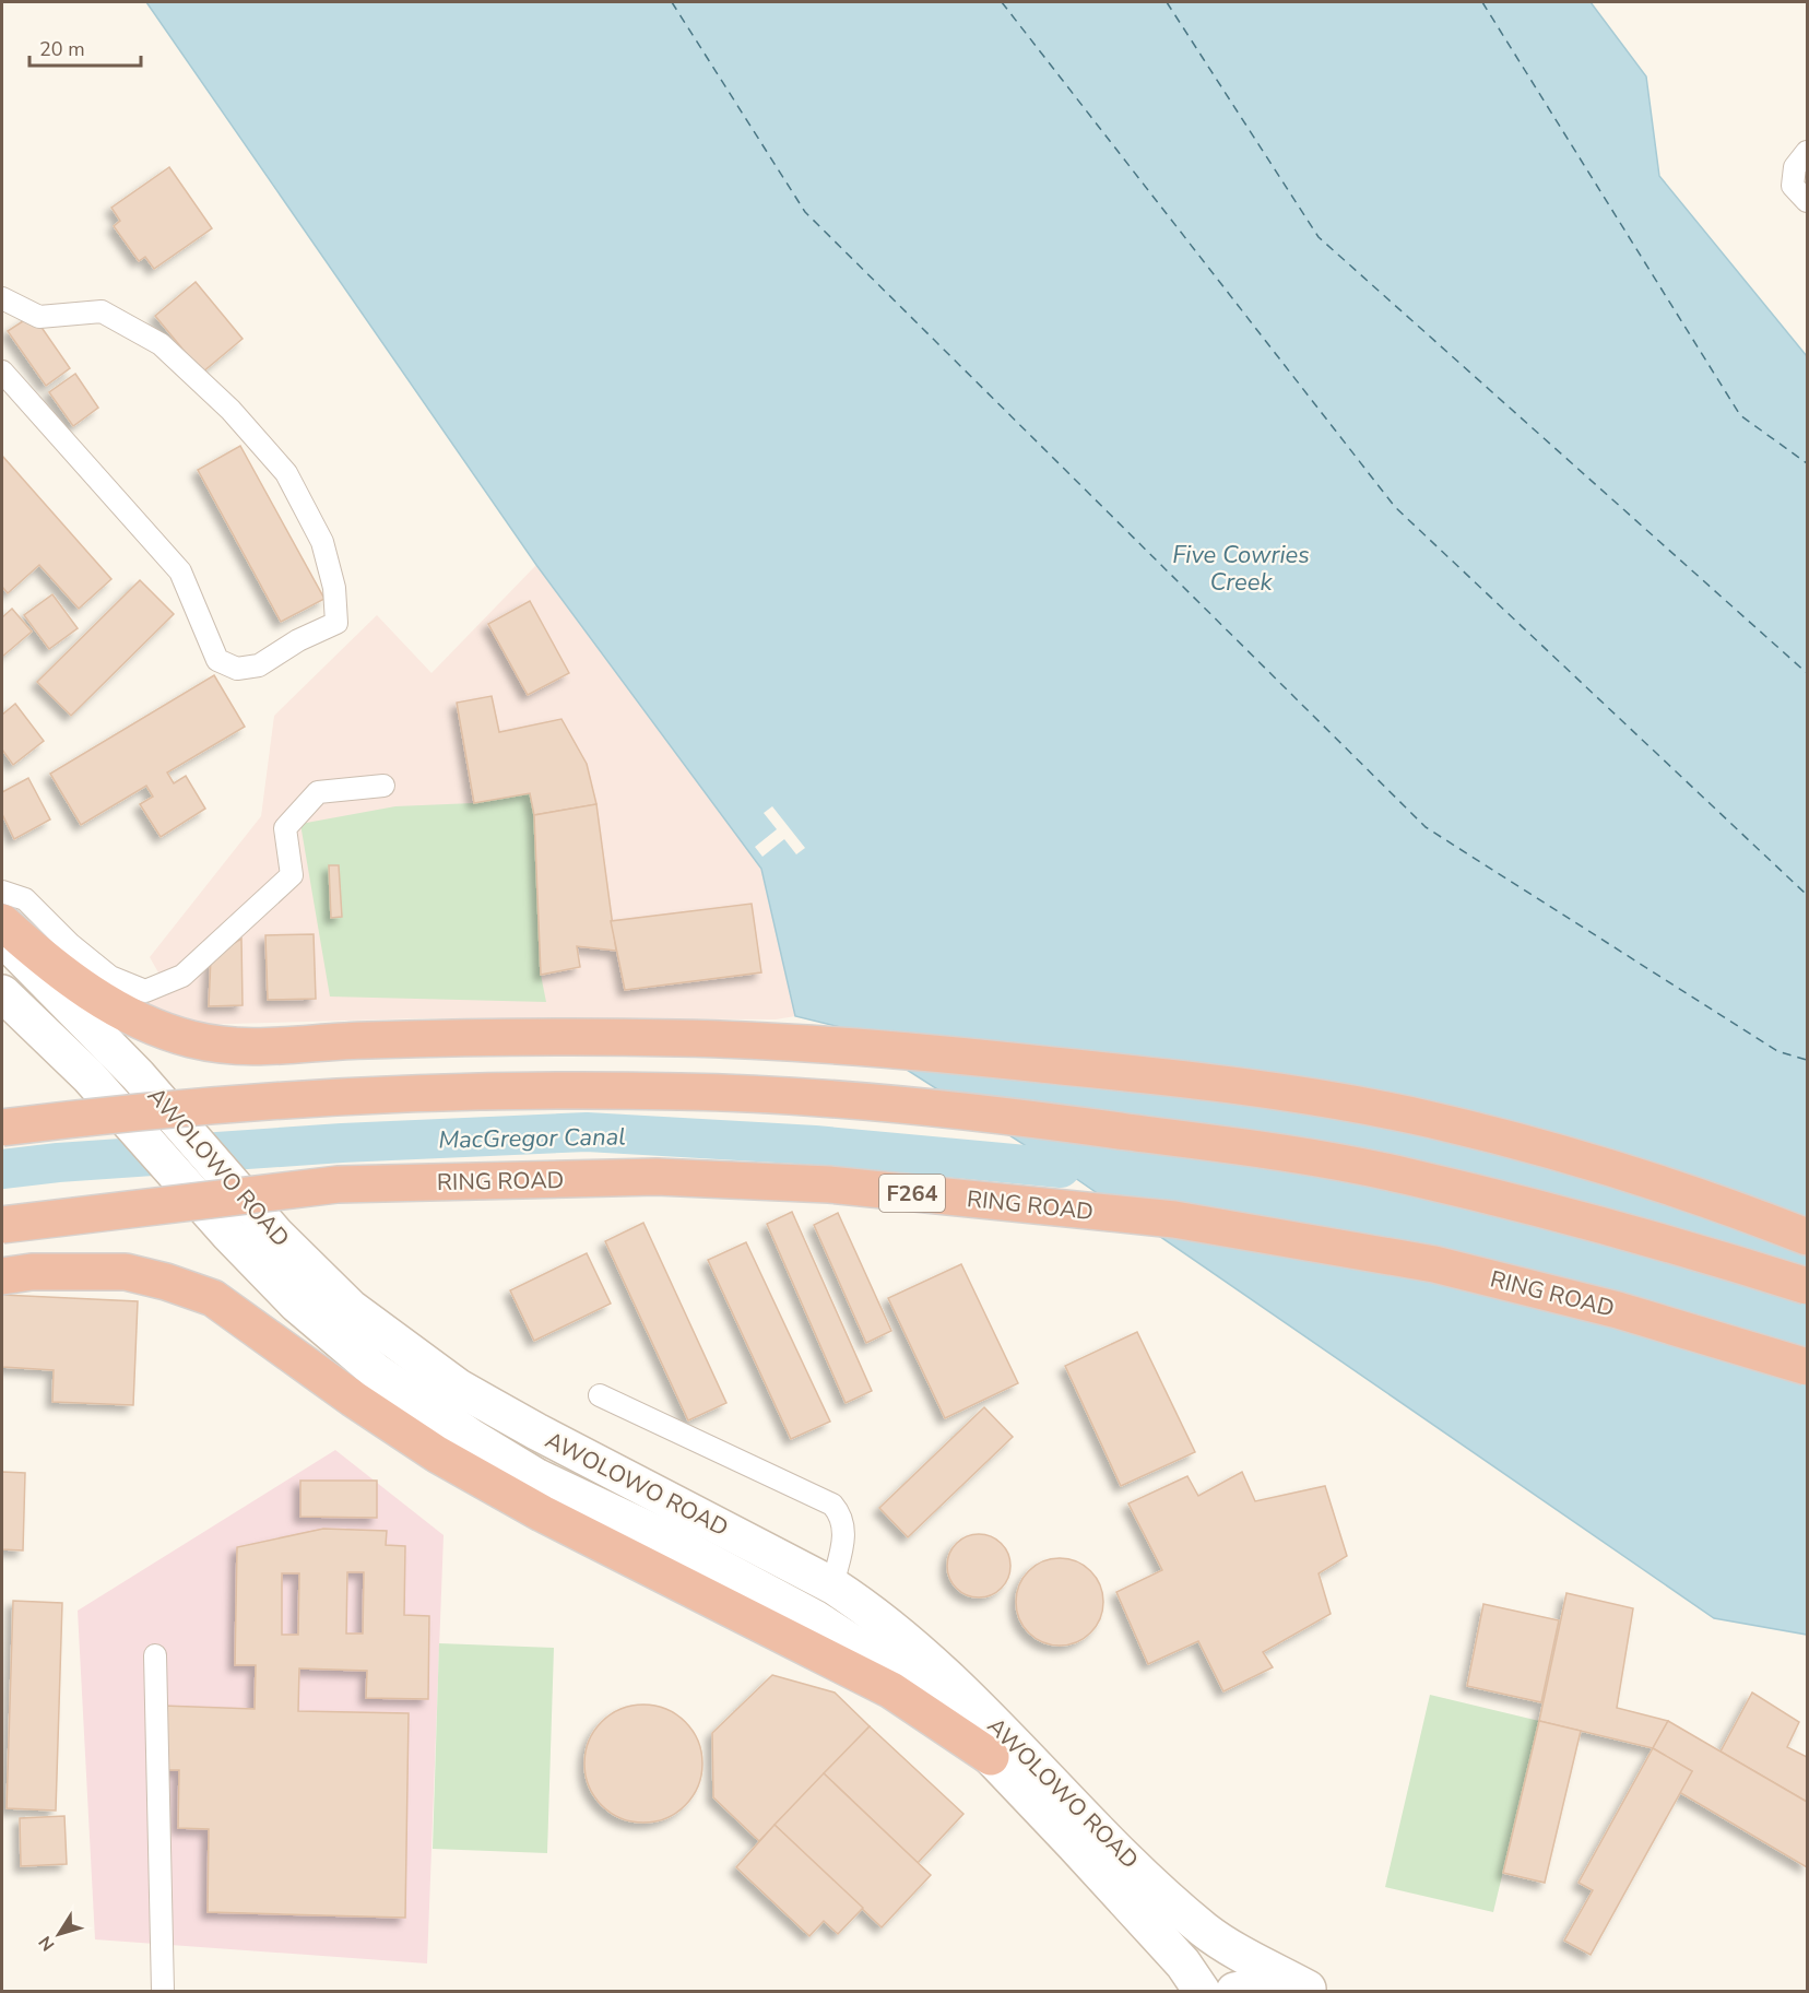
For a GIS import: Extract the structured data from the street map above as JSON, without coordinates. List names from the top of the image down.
{
  "streets": {
    "highway": ["RING ROAD", "F264"],
    "main road": ["AWOLOWO ROAD"]
  },
  "water": ["Five Cowries Creek", "MacGregor Canal"],
  "scale_bar": "20 m",
  "north": "bottom left"
}
